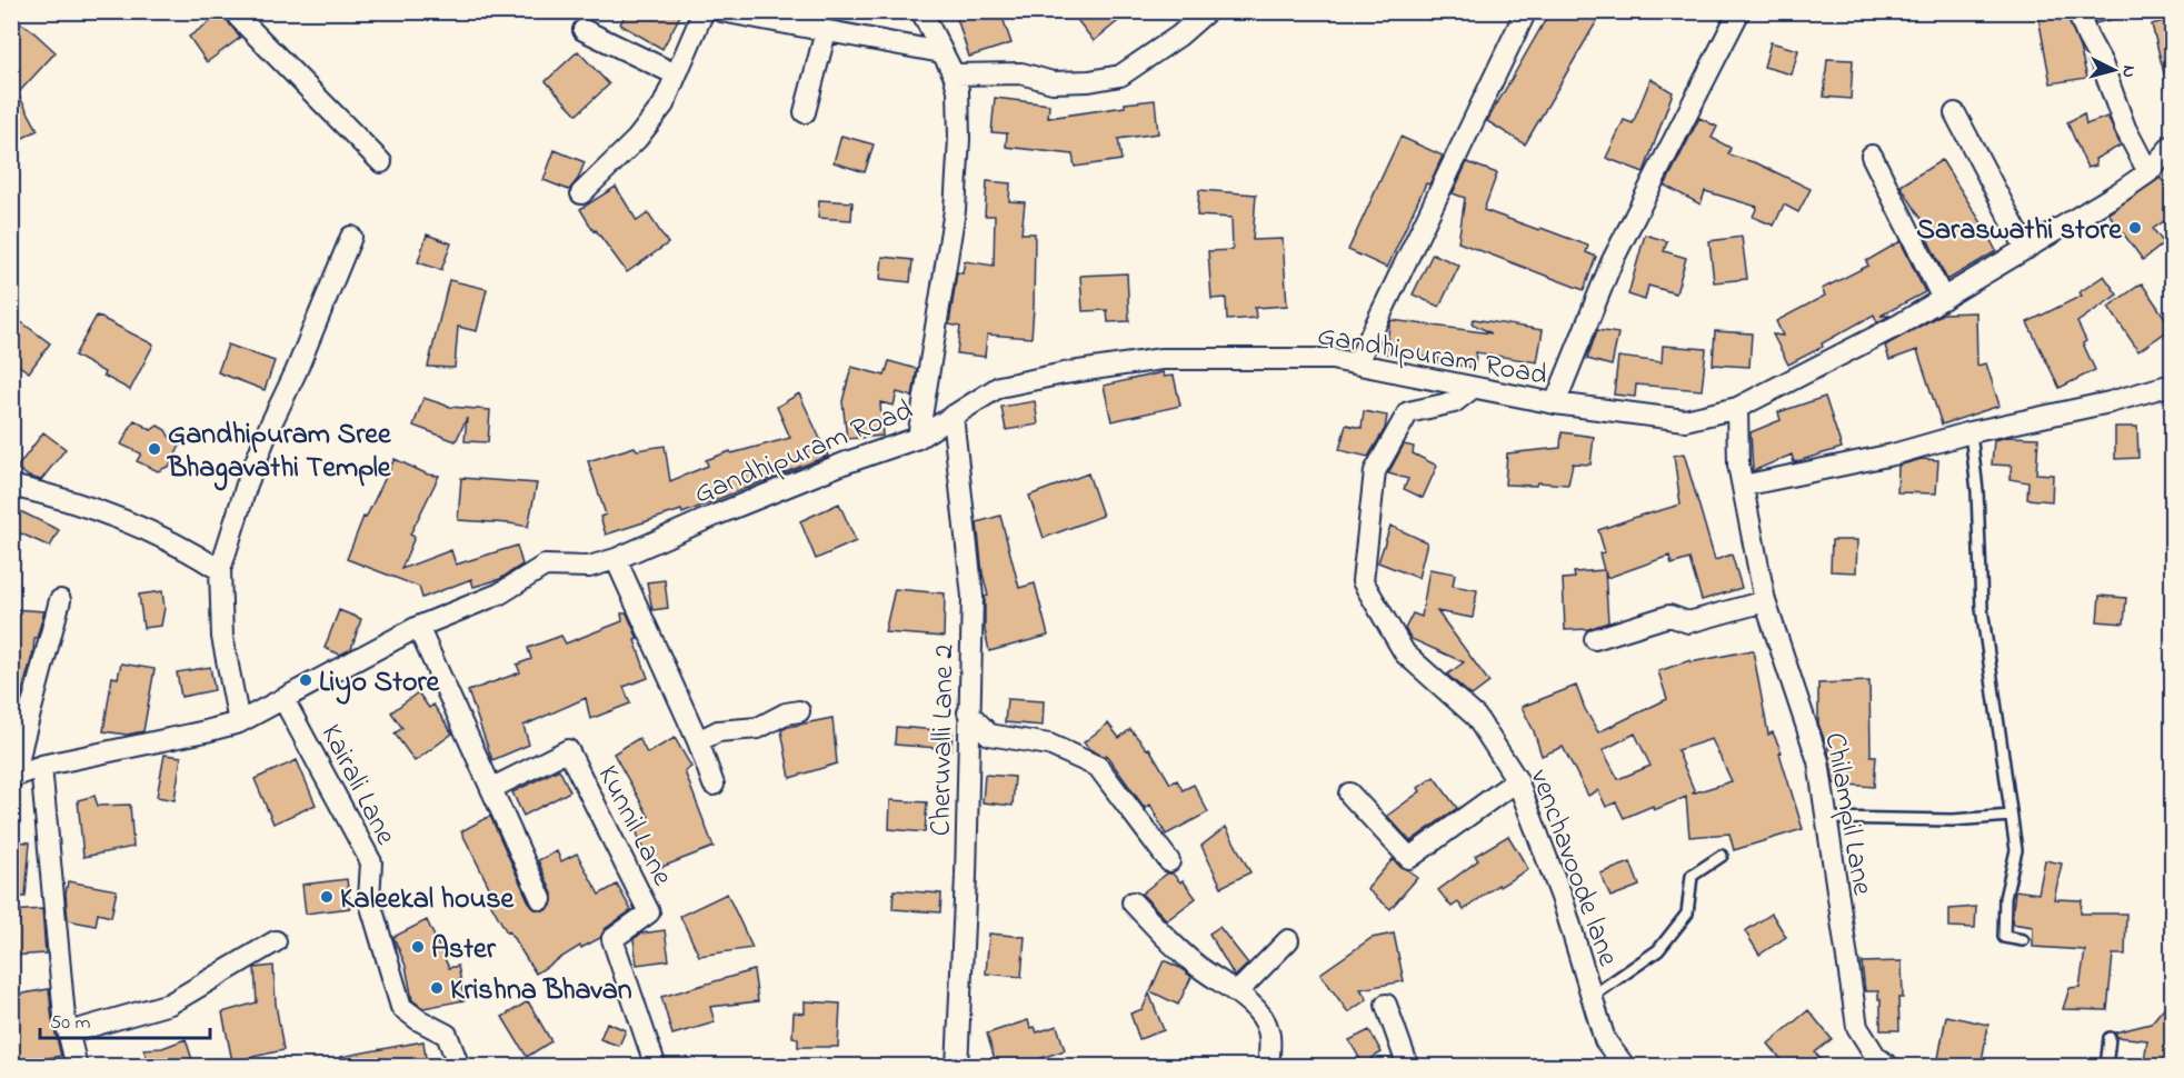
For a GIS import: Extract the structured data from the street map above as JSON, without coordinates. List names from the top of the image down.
{
  "streets": {
    "street": [
      "Gandhipuram Road",
      "Cheruvalli Lane 2",
      "Kairali Lane",
      "Chilampil Lane",
      "Kunnil Lane",
      "venchavoode lane"
    ]
  },
  "crossings": [
    ["Gandhipuram Road", "Cheruvalli Lane 2"],
    ["Gandhipuram Road", "Kairali Lane"],
    ["Gandhipuram Road", "Chilampil Lane"],
    ["Gandhipuram Road", "venchavoode lane"]
  ],
  "places": [
    "Saraswathi store",
    "Gandhipuram Sree Bhagavathi Temple",
    "Liyo Store",
    "Kaleekal house",
    "Aster",
    "Krishna Bhavan"
  ],
  "scale_bar": "50 m",
  "north": "right"
}
